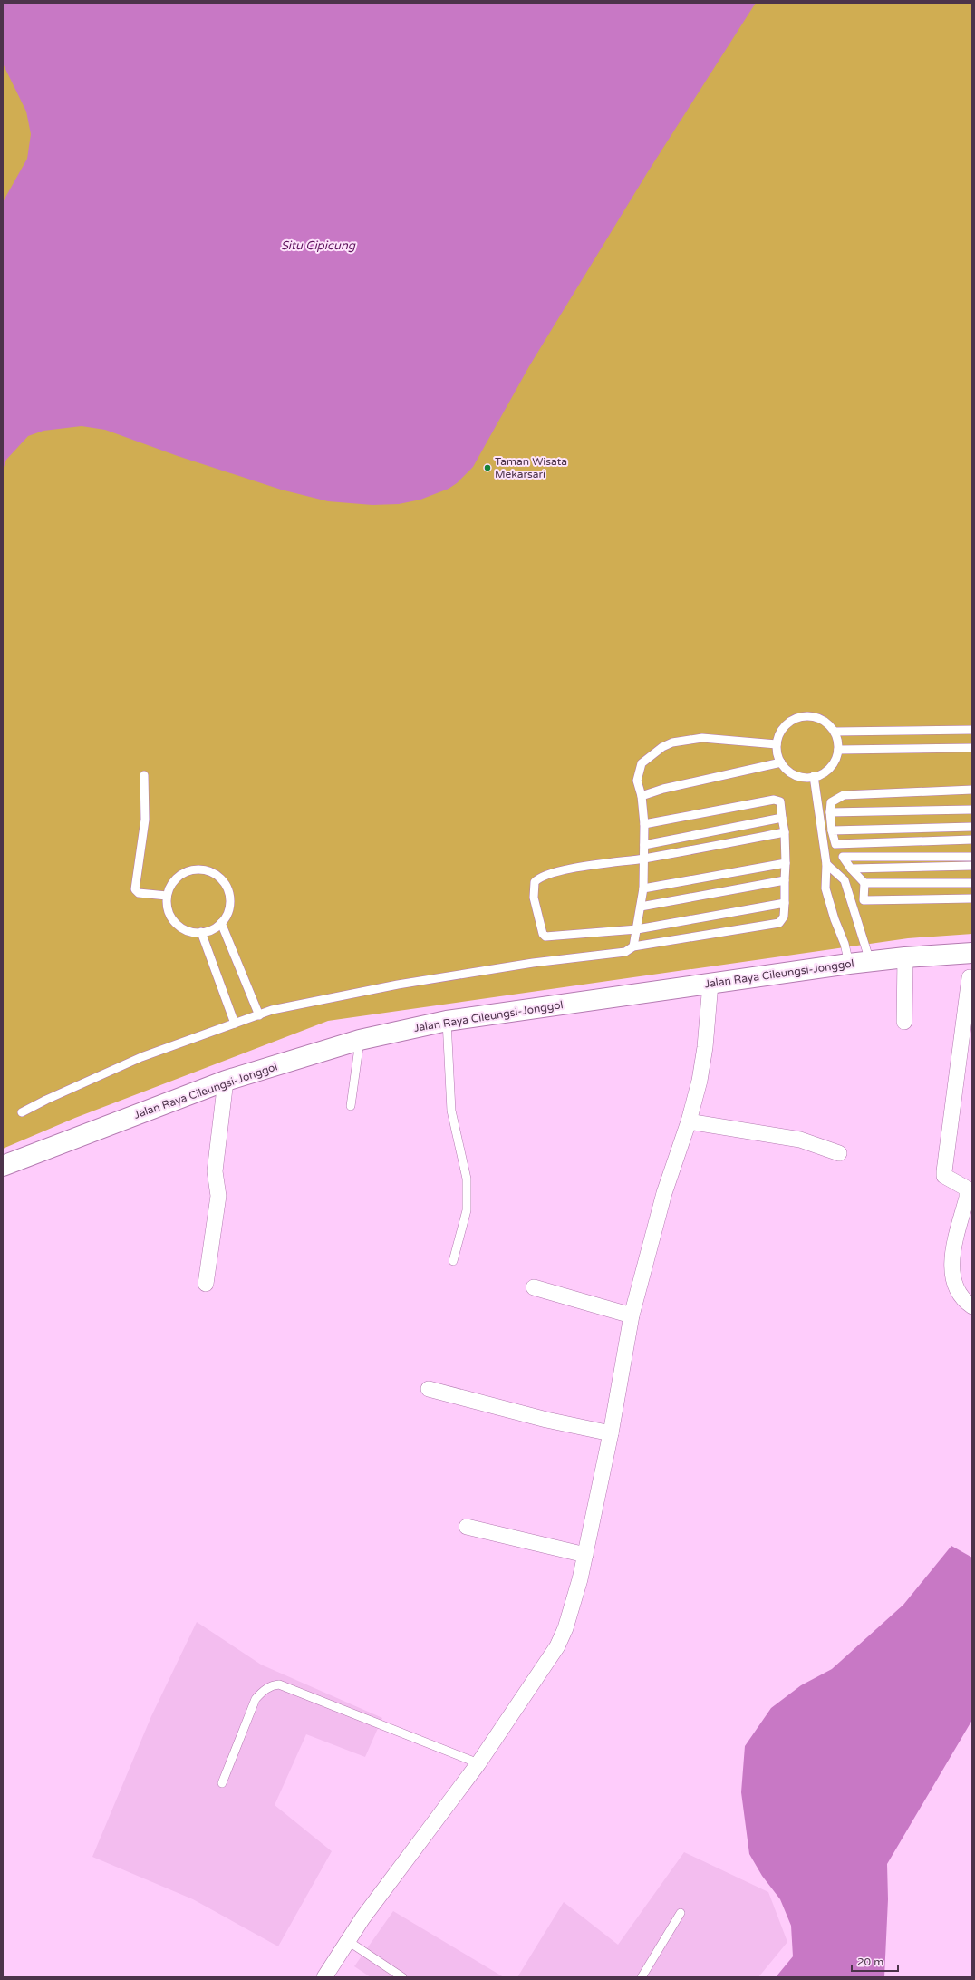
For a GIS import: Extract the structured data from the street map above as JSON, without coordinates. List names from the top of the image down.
{
  "streets": {
    "main road": ["Jalan Raya Cileungsi-Jonggol"]
  },
  "water": ["Situ Cipicung"],
  "places": ["Taman Wisata Mekarsari"],
  "scale_bar": "20 m"
}
